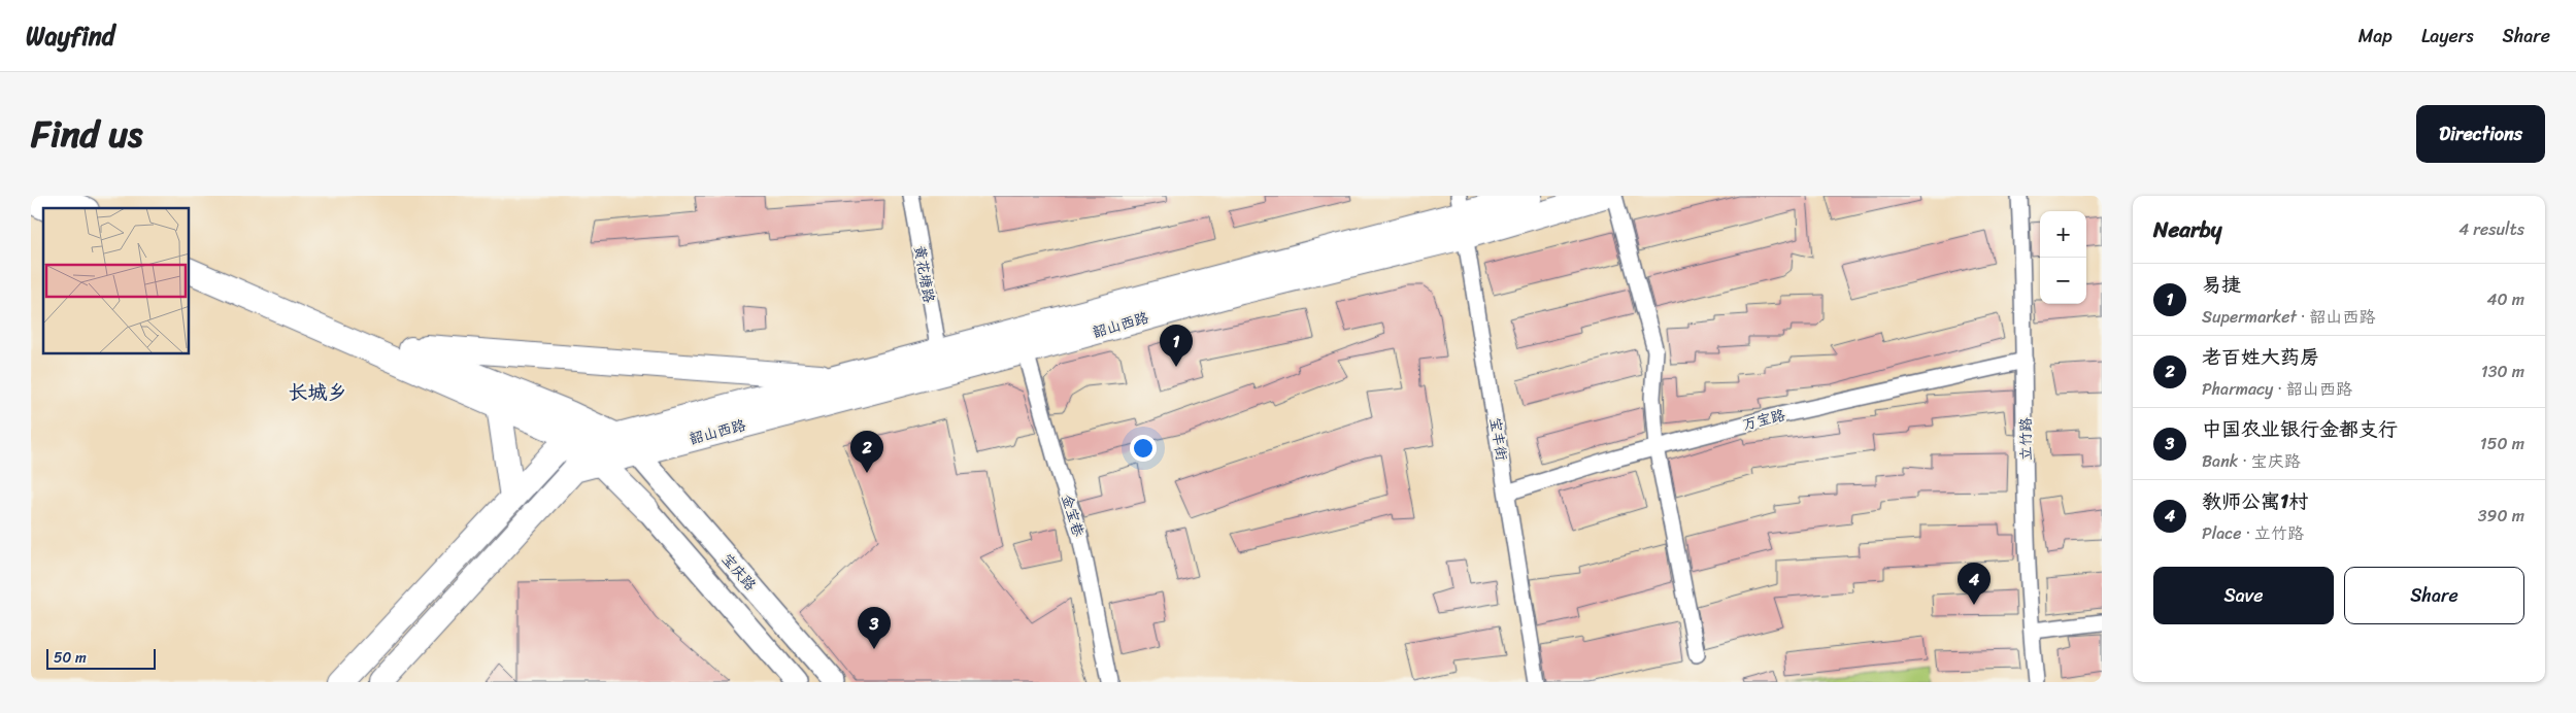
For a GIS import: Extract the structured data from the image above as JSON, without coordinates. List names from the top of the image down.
{
  "streets": {
    "main road": ["韶山西路"],
    "street": [
      "黄花塘路",
      "万宝路",
      "宝丰街",
      "立竹路",
      "金宝巷",
      "宝庆路"
    ]
  },
  "crossings": [
    ["黄花塘路", "韶山西路"],
    ["韶山西路", "宝丰街"],
    ["韶山西路", "金宝巷"],
    ["韶山西路", "宝庆路"],
    ["万宝路", "宝丰街"],
    ["万宝路", "立竹路"]
  ],
  "districts": ["长城乡"],
  "scale_bar": "50 m",
  "page": {
    "header": "Wayfind",
    "nav": ["Map", "Layers", "Share"],
    "title": "Find us",
    "buttons": [
      "Directions",
      ["Save", "Share"]
    ],
    "heading": ["Nearby", "4 results"],
    "map_buttons": ["+", "−"],
    "list": [
      {
        "mark": "1",
        "name": "易捷",
        "note": "Supermarket · 韶山西路",
        "value": "40 m"
      },
      {
        "mark": "2",
        "name": "老百姓大药房",
        "note": "Pharmacy · 韶山西路",
        "value": "130 m"
      },
      {
        "mark": "3",
        "name": "中国农业银行金都支行",
        "note": "Bank · 宝庆路",
        "value": "150 m"
      },
      {
        "mark": "4",
        "name": "教师公寓1村",
        "note": "Place · 立竹路",
        "value": "390 m"
      }
    ],
    "pins": [
      "1",
      "2",
      "4",
      "3"
    ],
    "scale": "50 m"
  }
}
